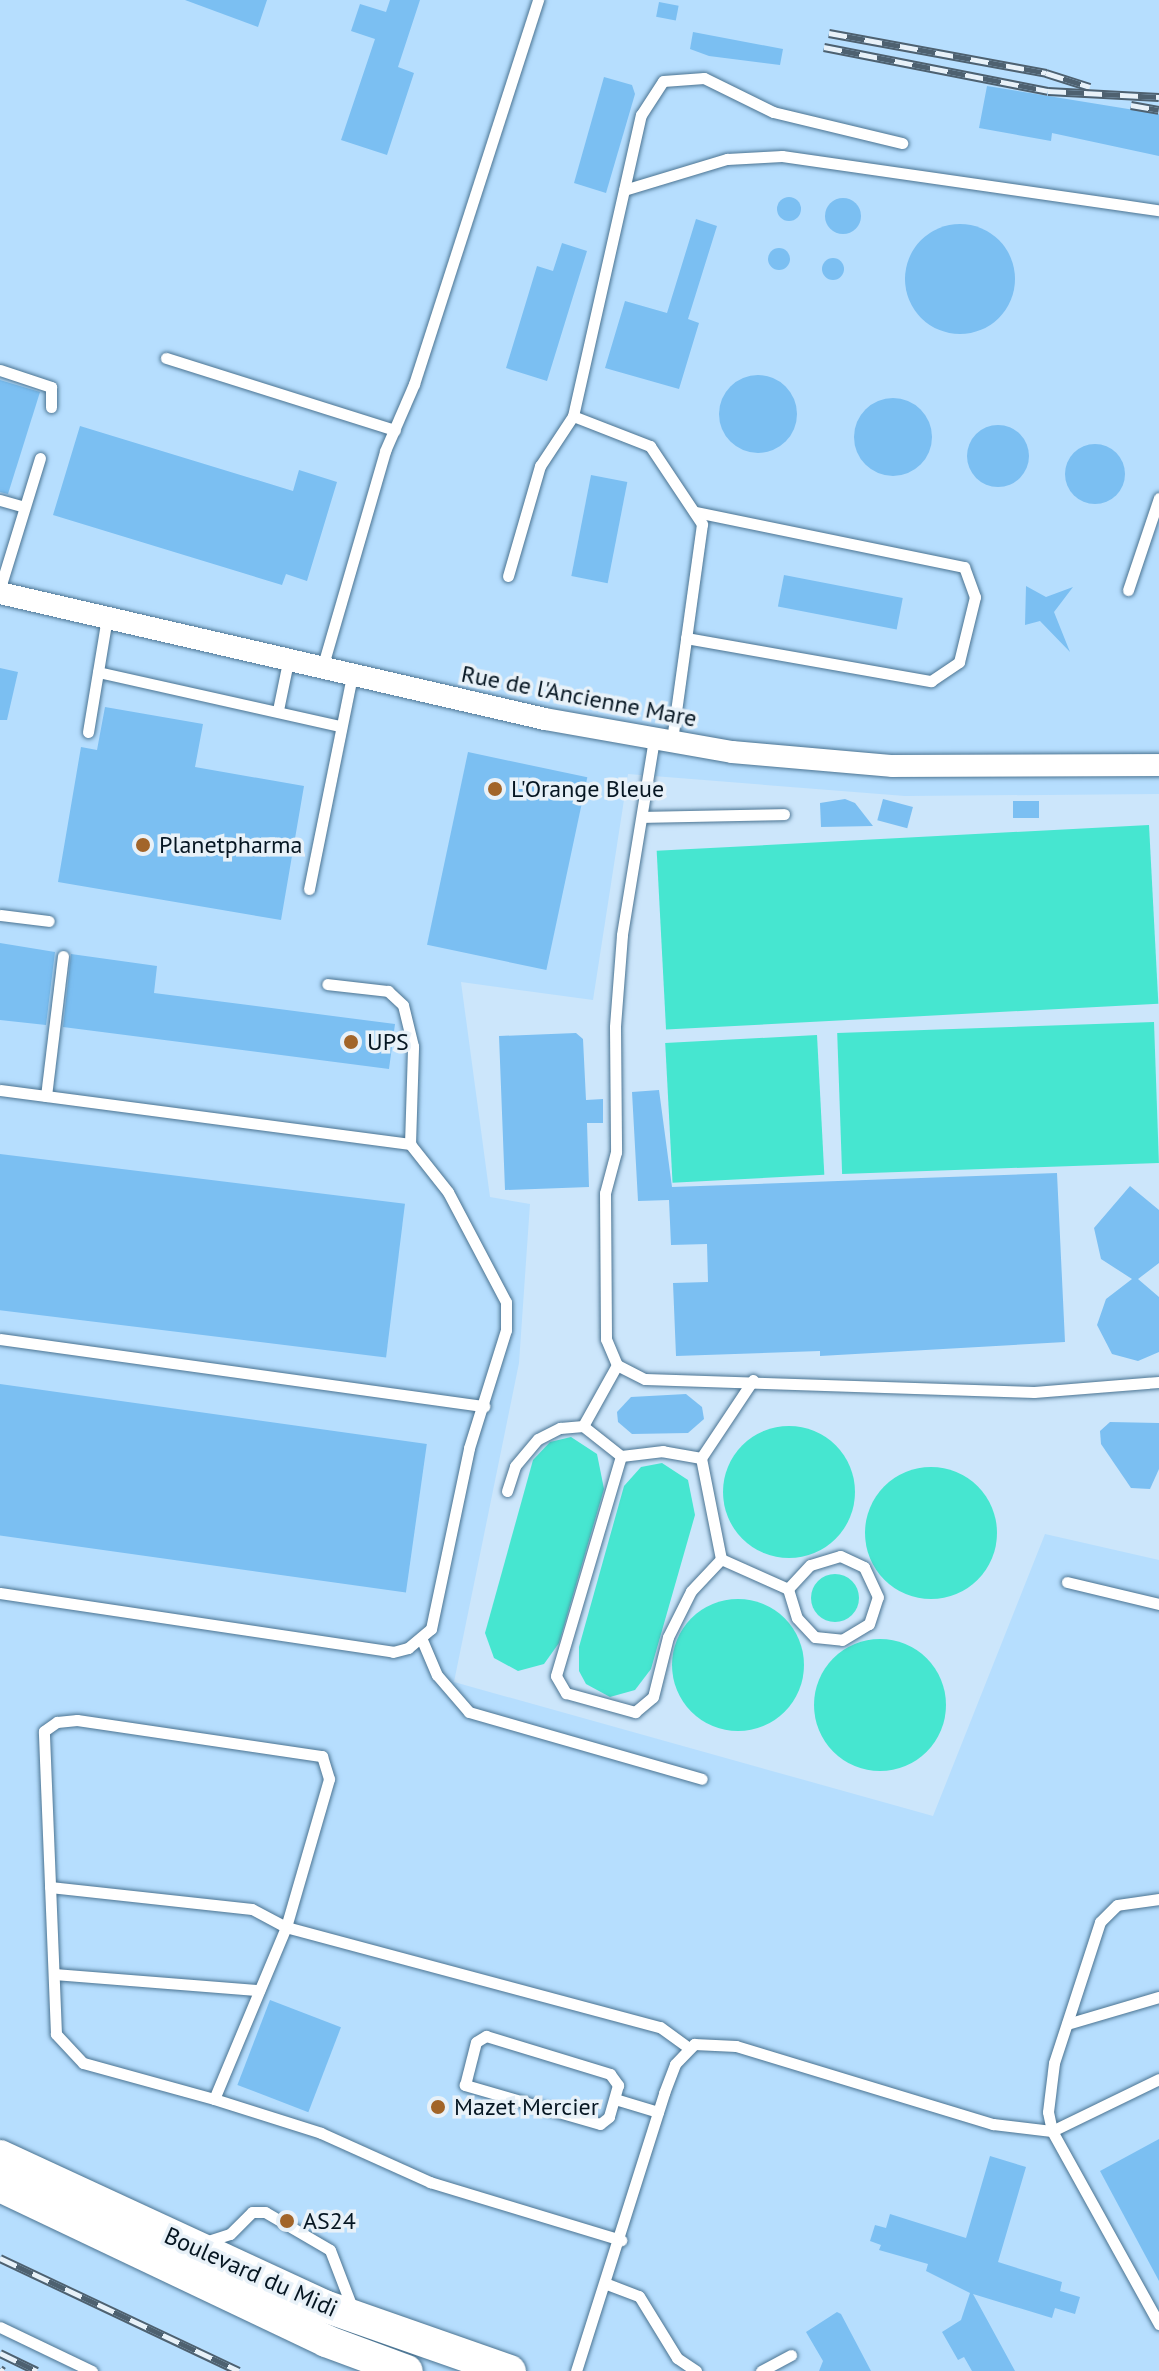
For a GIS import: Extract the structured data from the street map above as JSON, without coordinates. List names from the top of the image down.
{
  "streets": {
    "main road": ["Boulevard du Midi"],
    "street": ["Rue de l'Ancienne Mare"]
  },
  "places": [
    "L'Orange Bleue",
    "Planetpharma",
    "UPS",
    "Mazet Mercier",
    "AS24"
  ]
}
